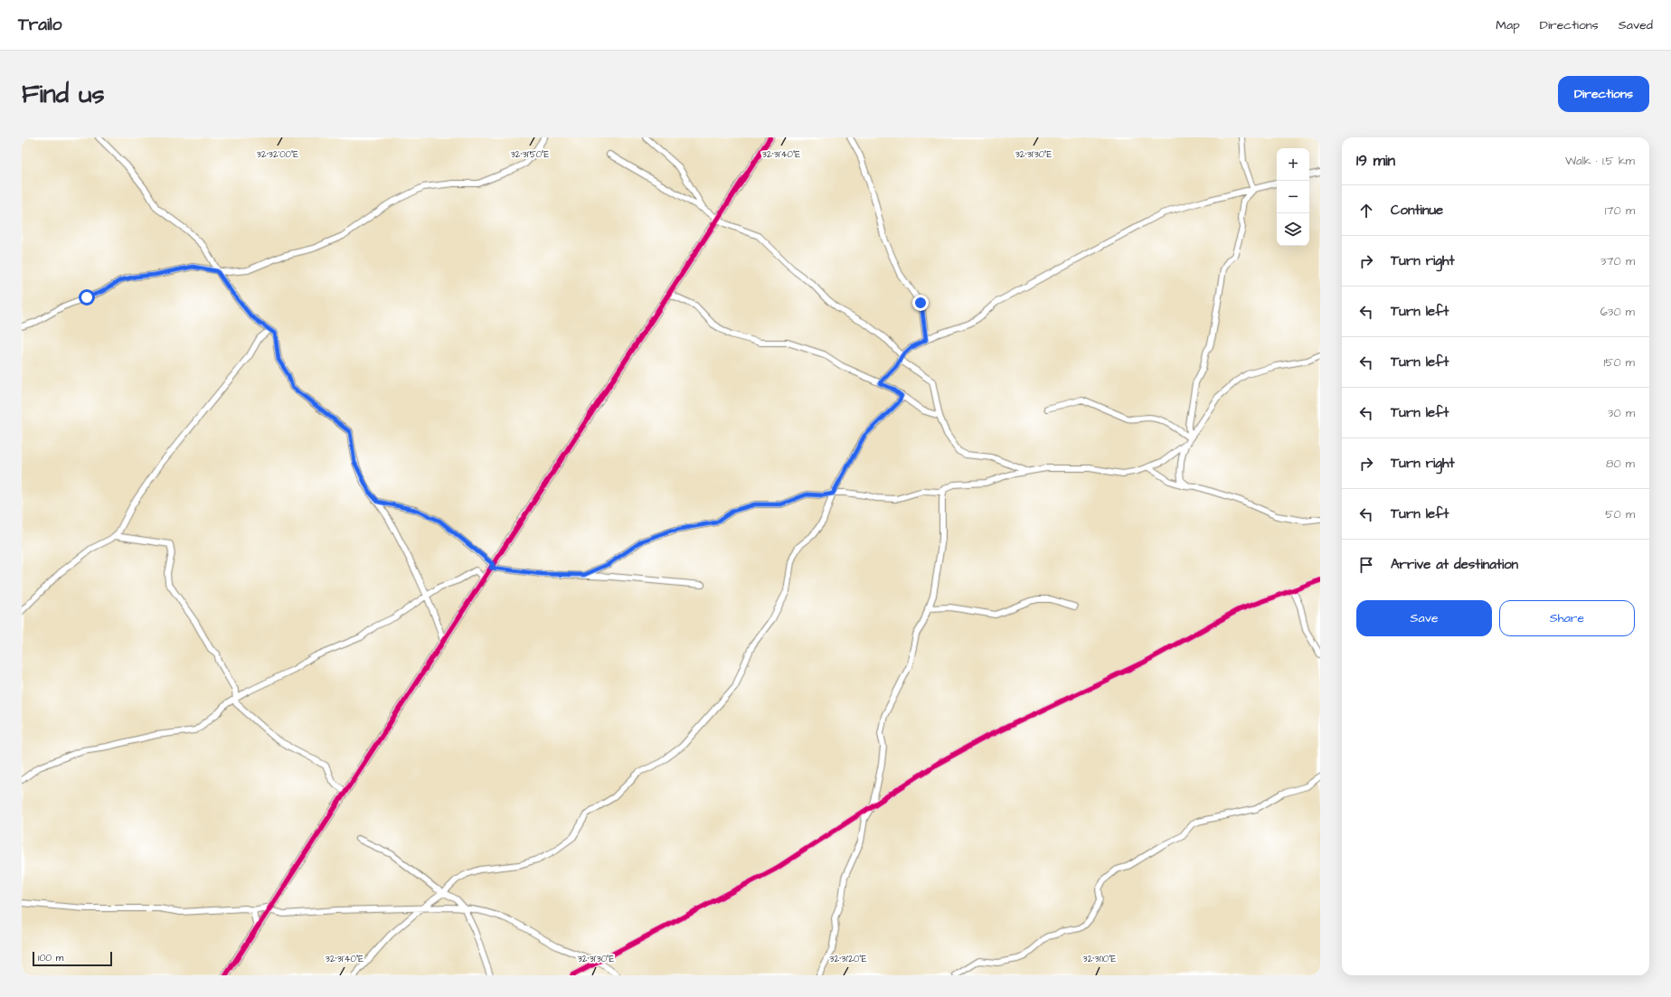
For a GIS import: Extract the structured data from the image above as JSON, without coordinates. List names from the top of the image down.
{
  "scale_bar": "100 m",
  "page": {
    "header": "Trailo",
    "nav": ["Map", "Directions", "Saved"],
    "buttons": [
      "Directions",
      ["Save", "Share"]
    ],
    "title": "Find us",
    "heading": ["19 min", "Walk · 1.5 km"],
    "map_buttons": ["+", "−"],
    "list": [
      ["Continue", "170 m"],
      ["Turn right", "370 m"],
      ["Turn left", "630 m"],
      ["Turn left", "150 m"],
      ["Turn left", "30 m"],
      ["Turn right", "80 m"],
      ["Turn left", "50 m"],
      "Arrive at destination"
    ],
    "scale": "100 m"
  },
  "coordinates": [
    "32°32'00\"E",
    "32°31'50\"E",
    "32°31'40\"E",
    "32°31'30\"E",
    "32°31'20\"E",
    "32°31'10\"E"
  ]
}
